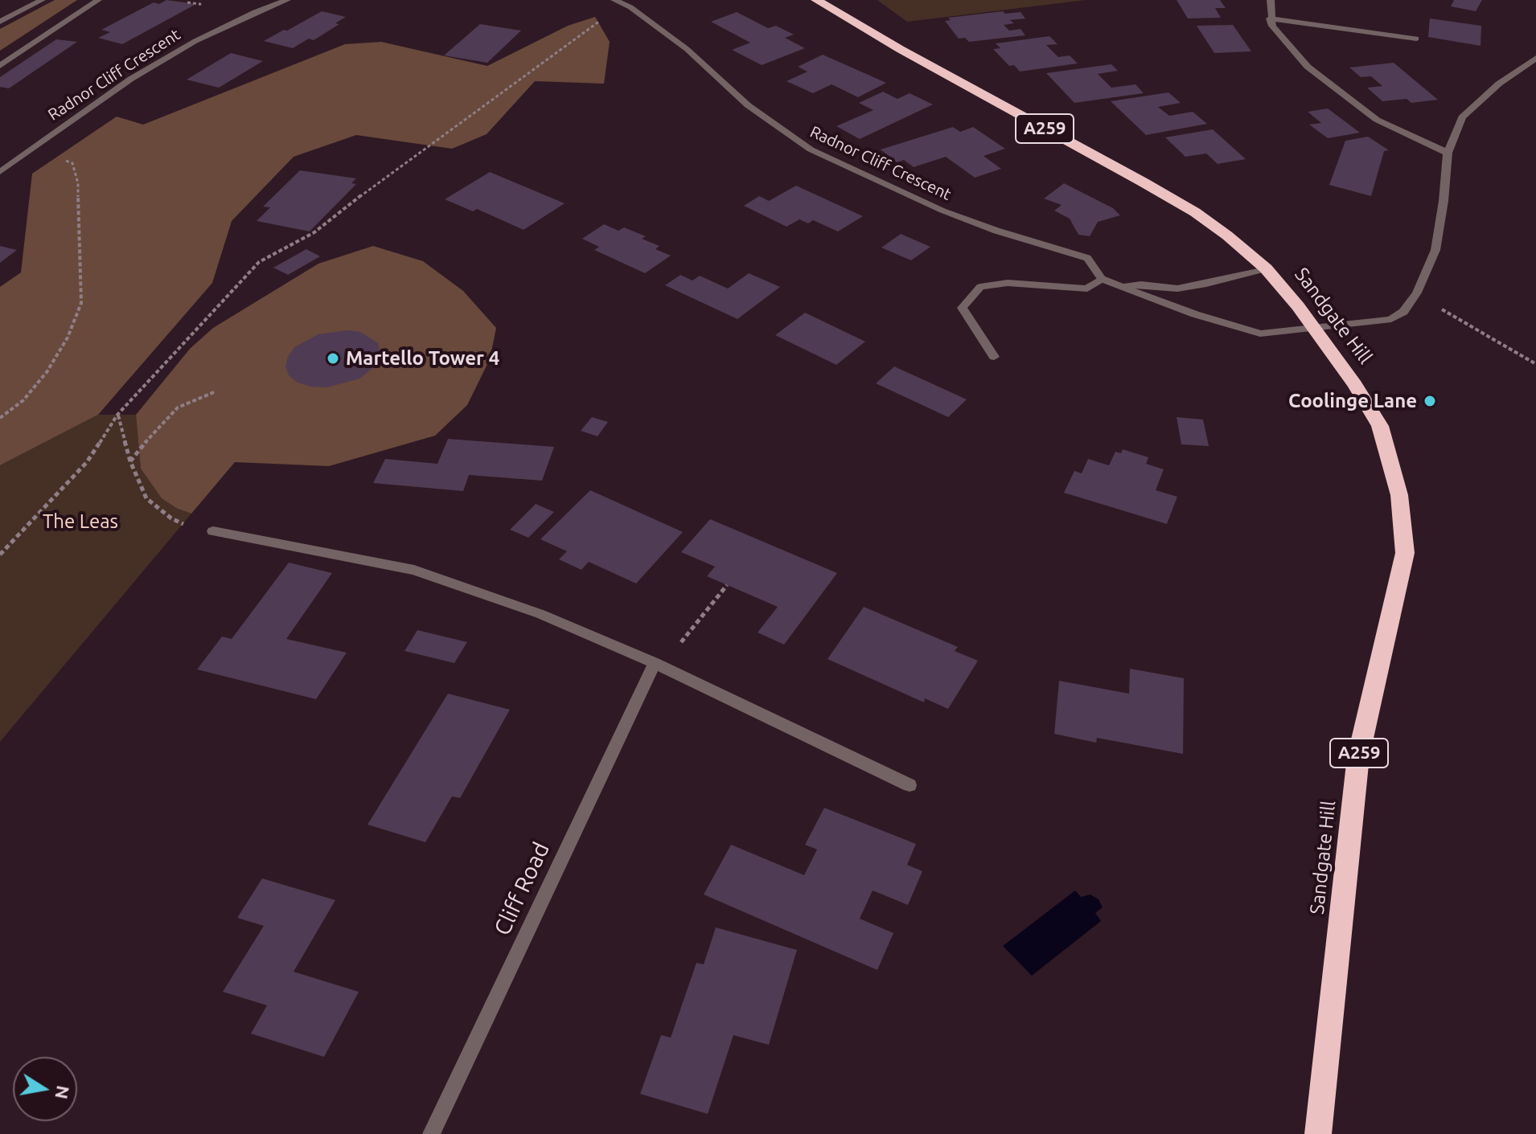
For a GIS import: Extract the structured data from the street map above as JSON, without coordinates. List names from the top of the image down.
{
  "streets": {
    "highway": ["A259", "Sandgate Hill"],
    "street": ["Radnor Cliff Crescent", "Cliff Road"]
  },
  "crossings": [
    ["Radnor Cliff Crescent", "Sandgate Hill"]
  ],
  "parks": ["The Leas"],
  "places": ["Martello Tower 4", "Coolinge Lane"],
  "north": "right"
}
